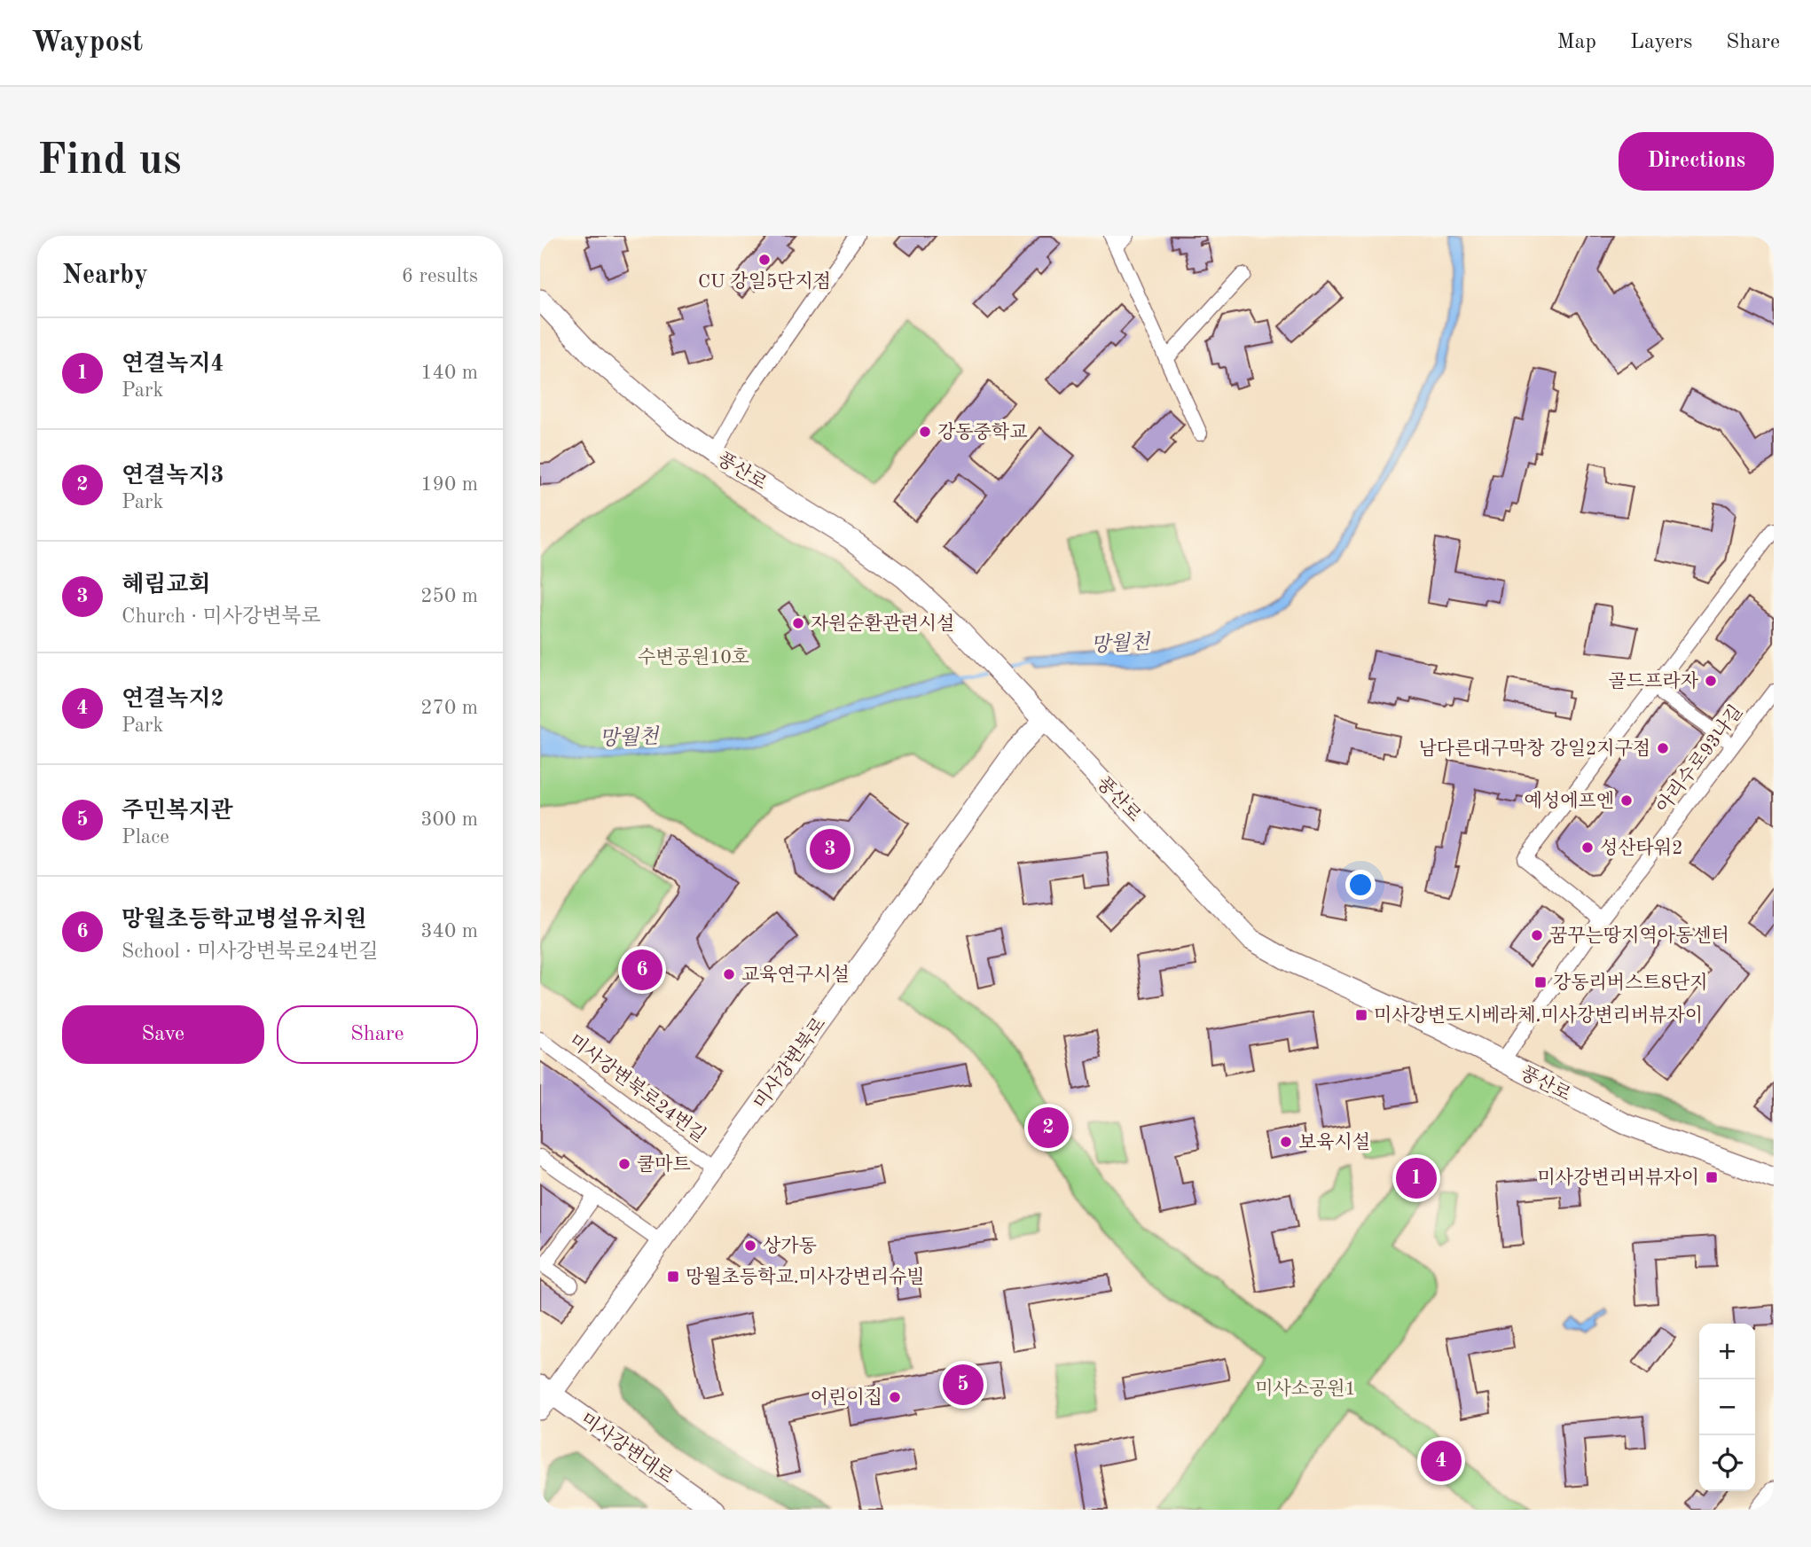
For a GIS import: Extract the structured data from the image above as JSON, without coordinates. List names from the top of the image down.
{
  "streets": {
    "street": [
      "풍산로",
      "아리수로93나길",
      "미사강변북로",
      "미사강변북로24번길",
      "미사강변대로"
    ]
  },
  "crossings": [
    ["풍산로", "아리수로93나길"],
    ["풍산로", "미사강변북로"],
    ["미사강변북로", "미사강변북로24번길"],
    ["미사강변북로", "미사강변대로"]
  ],
  "water": ["망월천"],
  "parks": ["수변공원10호", "미사소공원1"],
  "places": {
    "other": [
      "CU 강일5단지점",
      "강동중학교",
      "자원순환관련시설",
      "골드프라자",
      "남다른대구막창 강일2지구점",
      "예성에프엔",
      "성산타워2",
      "꿈꾸는땅지역아동센터",
      "교육연구시설",
      "보육시설",
      "쿨마트",
      "상가동",
      "어린이집"
    ],
    "transit": [
      "강동리버스트8단지",
      "미사강변도시베라체.미사강변리버뷰자이",
      "미사강변리버뷰자이",
      "망월초등학교.미사강변리슈빌"
    ]
  },
  "page": {
    "header": "Waypost",
    "nav": ["Map", "Layers", "Share"],
    "buttons": [
      "Directions",
      ["Save", "Share"]
    ],
    "title": "Find us",
    "heading": ["Nearby", "6 results"],
    "list": [
      {
        "mark": "1",
        "name": "연결녹지4",
        "note": "Park",
        "value": "140 m"
      },
      {
        "mark": "2",
        "name": "연결녹지3",
        "note": "Park",
        "value": "190 m"
      },
      {
        "mark": "3",
        "name": "혜림교회",
        "note": "Church · 미사강변북로",
        "value": "250 m"
      },
      {
        "mark": "4",
        "name": "연결녹지2",
        "note": "Park",
        "value": "270 m"
      },
      {
        "mark": "5",
        "name": "주민복지관",
        "note": "Place",
        "value": "300 m"
      },
      {
        "mark": "6",
        "name": "망월초등학교병설유치원",
        "note": "School · 미사강변북로24번길",
        "value": "340 m"
      }
    ],
    "pins": [
      "3",
      "6",
      "2",
      "1",
      "5",
      "4"
    ],
    "map_buttons": ["+", "−"]
  }
}
